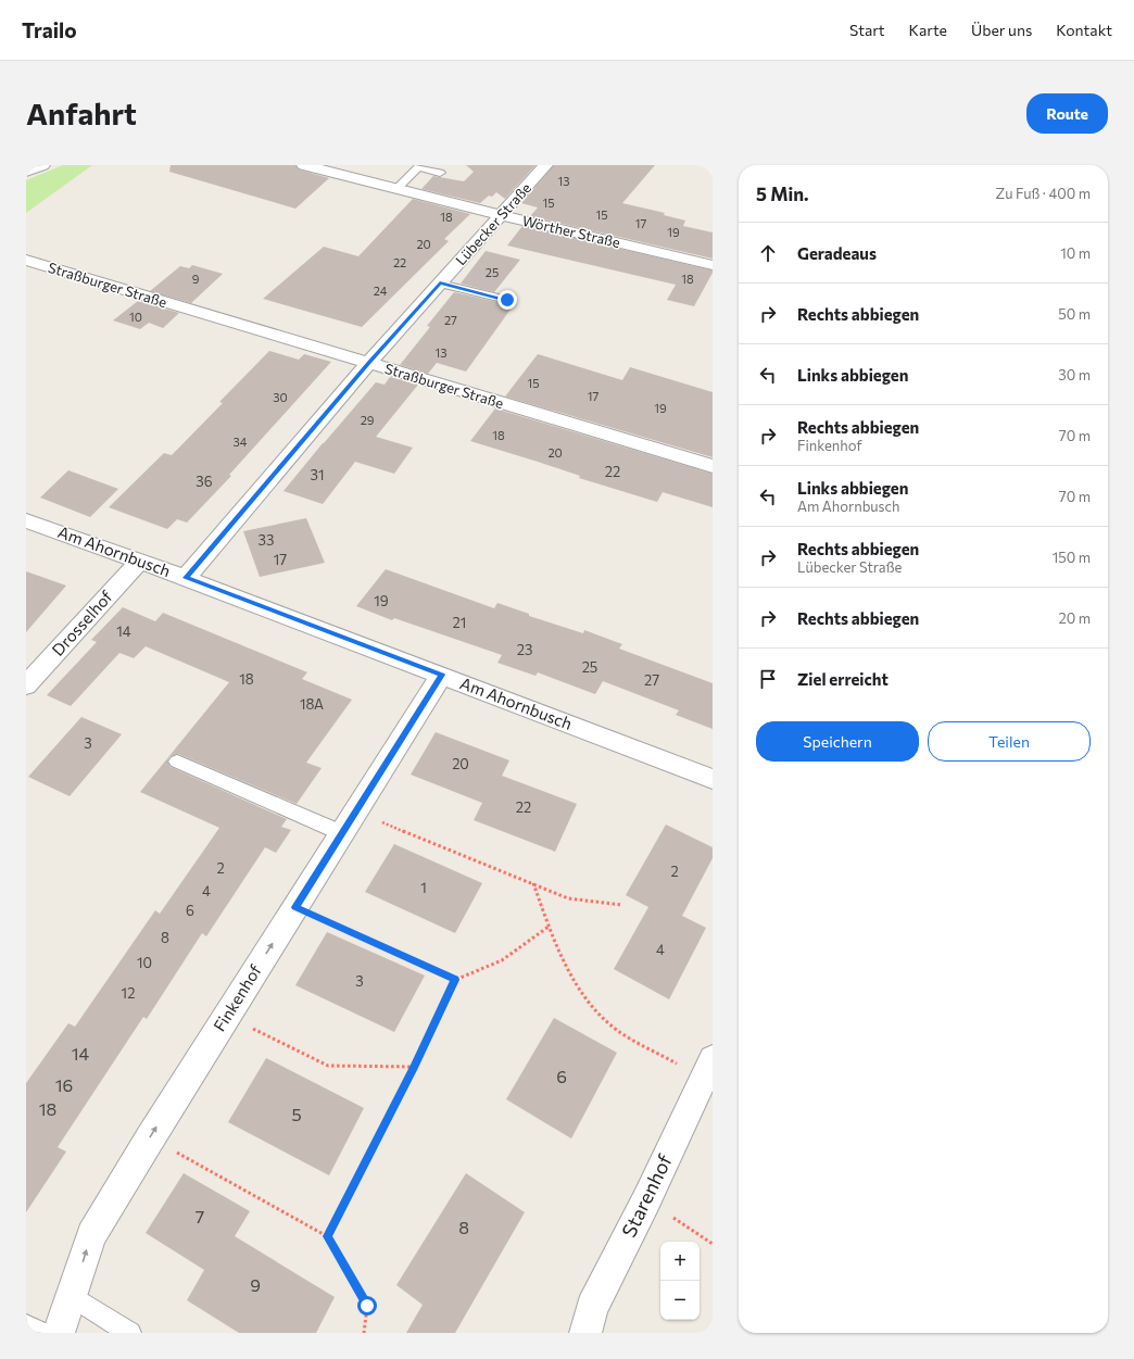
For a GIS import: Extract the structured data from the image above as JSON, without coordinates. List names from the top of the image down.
{
  "streets": {
    "street": [
      "Lübecker Straße",
      "Wörther Straße",
      "Straßburger Straße",
      "Am Ahornbusch",
      "Drosselhof",
      "Finkenhof",
      "Starenhof"
    ]
  },
  "crossings": [
    ["Lübecker Straße", "Wörther Straße"],
    ["Lübecker Straße", "Straßburger Straße"],
    ["Lübecker Straße", "Am Ahornbusch"],
    ["Am Ahornbusch", "Drosselhof"],
    ["Am Ahornbusch", "Finkenhof"]
  ],
  "one_way": ["Finkenhof"],
  "house_numbers": [
    "13",
    "15",
    "15",
    "18",
    "17",
    "19",
    "20",
    "22",
    "25",
    "9",
    "18",
    "24",
    "10",
    "27",
    "13",
    "15",
    "17",
    "30",
    "19",
    "29",
    "18",
    "34",
    "20",
    "22",
    "31",
    "36",
    "33",
    "17",
    "19",
    "21",
    "14",
    "23",
    "25",
    "18",
    "27",
    "18A",
    "3",
    "20",
    "22",
    "2",
    "2",
    "1",
    "4",
    "6",
    "8",
    "4",
    "10",
    "3",
    "12",
    "14",
    "6",
    "16",
    "18",
    "5",
    "7",
    "8",
    "9"
  ],
  "page": {
    "header": "Trailo",
    "nav": [
      "Start",
      "Karte",
      "Über uns",
      "Kontakt"
    ],
    "buttons": [
      "Route",
      ["Speichern", "Teilen"]
    ],
    "title": "Anfahrt",
    "heading": ["5 Min.", "Zu Fuß · 400 m"],
    "list": [
      ["Geradeaus", "10 m"],
      ["Rechts abbiegen", "50 m"],
      ["Links abbiegen", "30 m"],
      ["Rechts abbiegen", "Finkenhof", "70 m"],
      ["Links abbiegen", "Am Ahornbusch", "70 m"],
      ["Rechts abbiegen", "Lübecker Straße", "150 m"],
      ["Rechts abbiegen", "20 m"],
      "Ziel erreicht"
    ],
    "map_buttons": ["+", "−"]
  }
}
